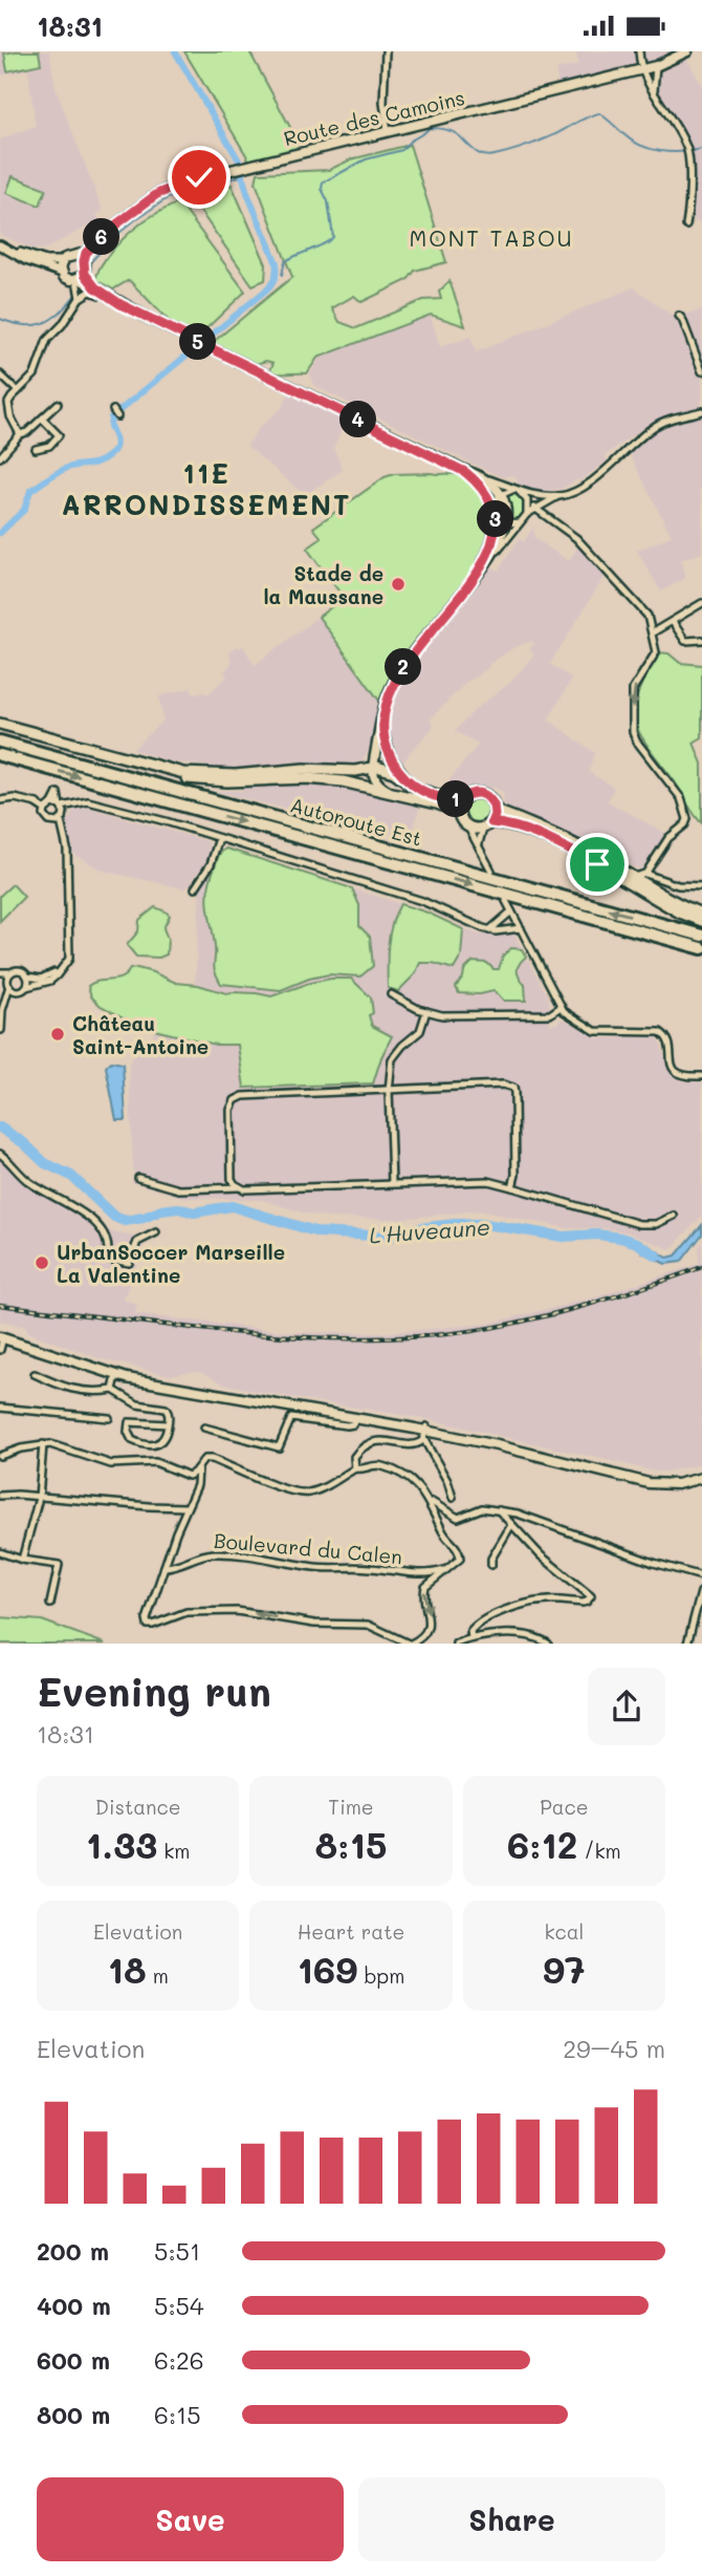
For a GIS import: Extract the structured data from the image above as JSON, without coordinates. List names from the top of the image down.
{
  "streets": {
    "highway": ["Autoroute Est"],
    "main road": ["Route des Camoins"],
    "street": ["Boulevard du Calen"]
  },
  "districts": ["MONT TABOU", "11E ARRONDISSEMENT"],
  "water": ["L'Huveaune"],
  "places": ["Stade de la Maussane", "Château Saint-Antoine", "UrbanSoccer Marseille La Valentine"],
  "page": {
    "status": "18:31",
    "pins": [
      "6",
      "5",
      "4",
      "3",
      "2",
      "1"
    ],
    "heading": ["Evening run", "18:31"],
    "stats": [
      ["Distance", "1.33 km"],
      ["Time", "8:15"],
      ["Pace", "6:12 /km"],
      ["Elevation", "18 m"],
      ["Heart rate", "169 bpm"],
      ["kcal", "97"]
    ],
    "chart": ["Elevation", "29–45 m"],
    "list": [
      {
        "name": "200 m",
        "note": "5:51"
      },
      {
        "name": "400 m",
        "note": "5:54"
      },
      {
        "name": "600 m",
        "note": "6:26"
      },
      {
        "name": "800 m",
        "note": "6:15"
      }
    ],
    "buttons": ["Save", "Share"]
  }
}
